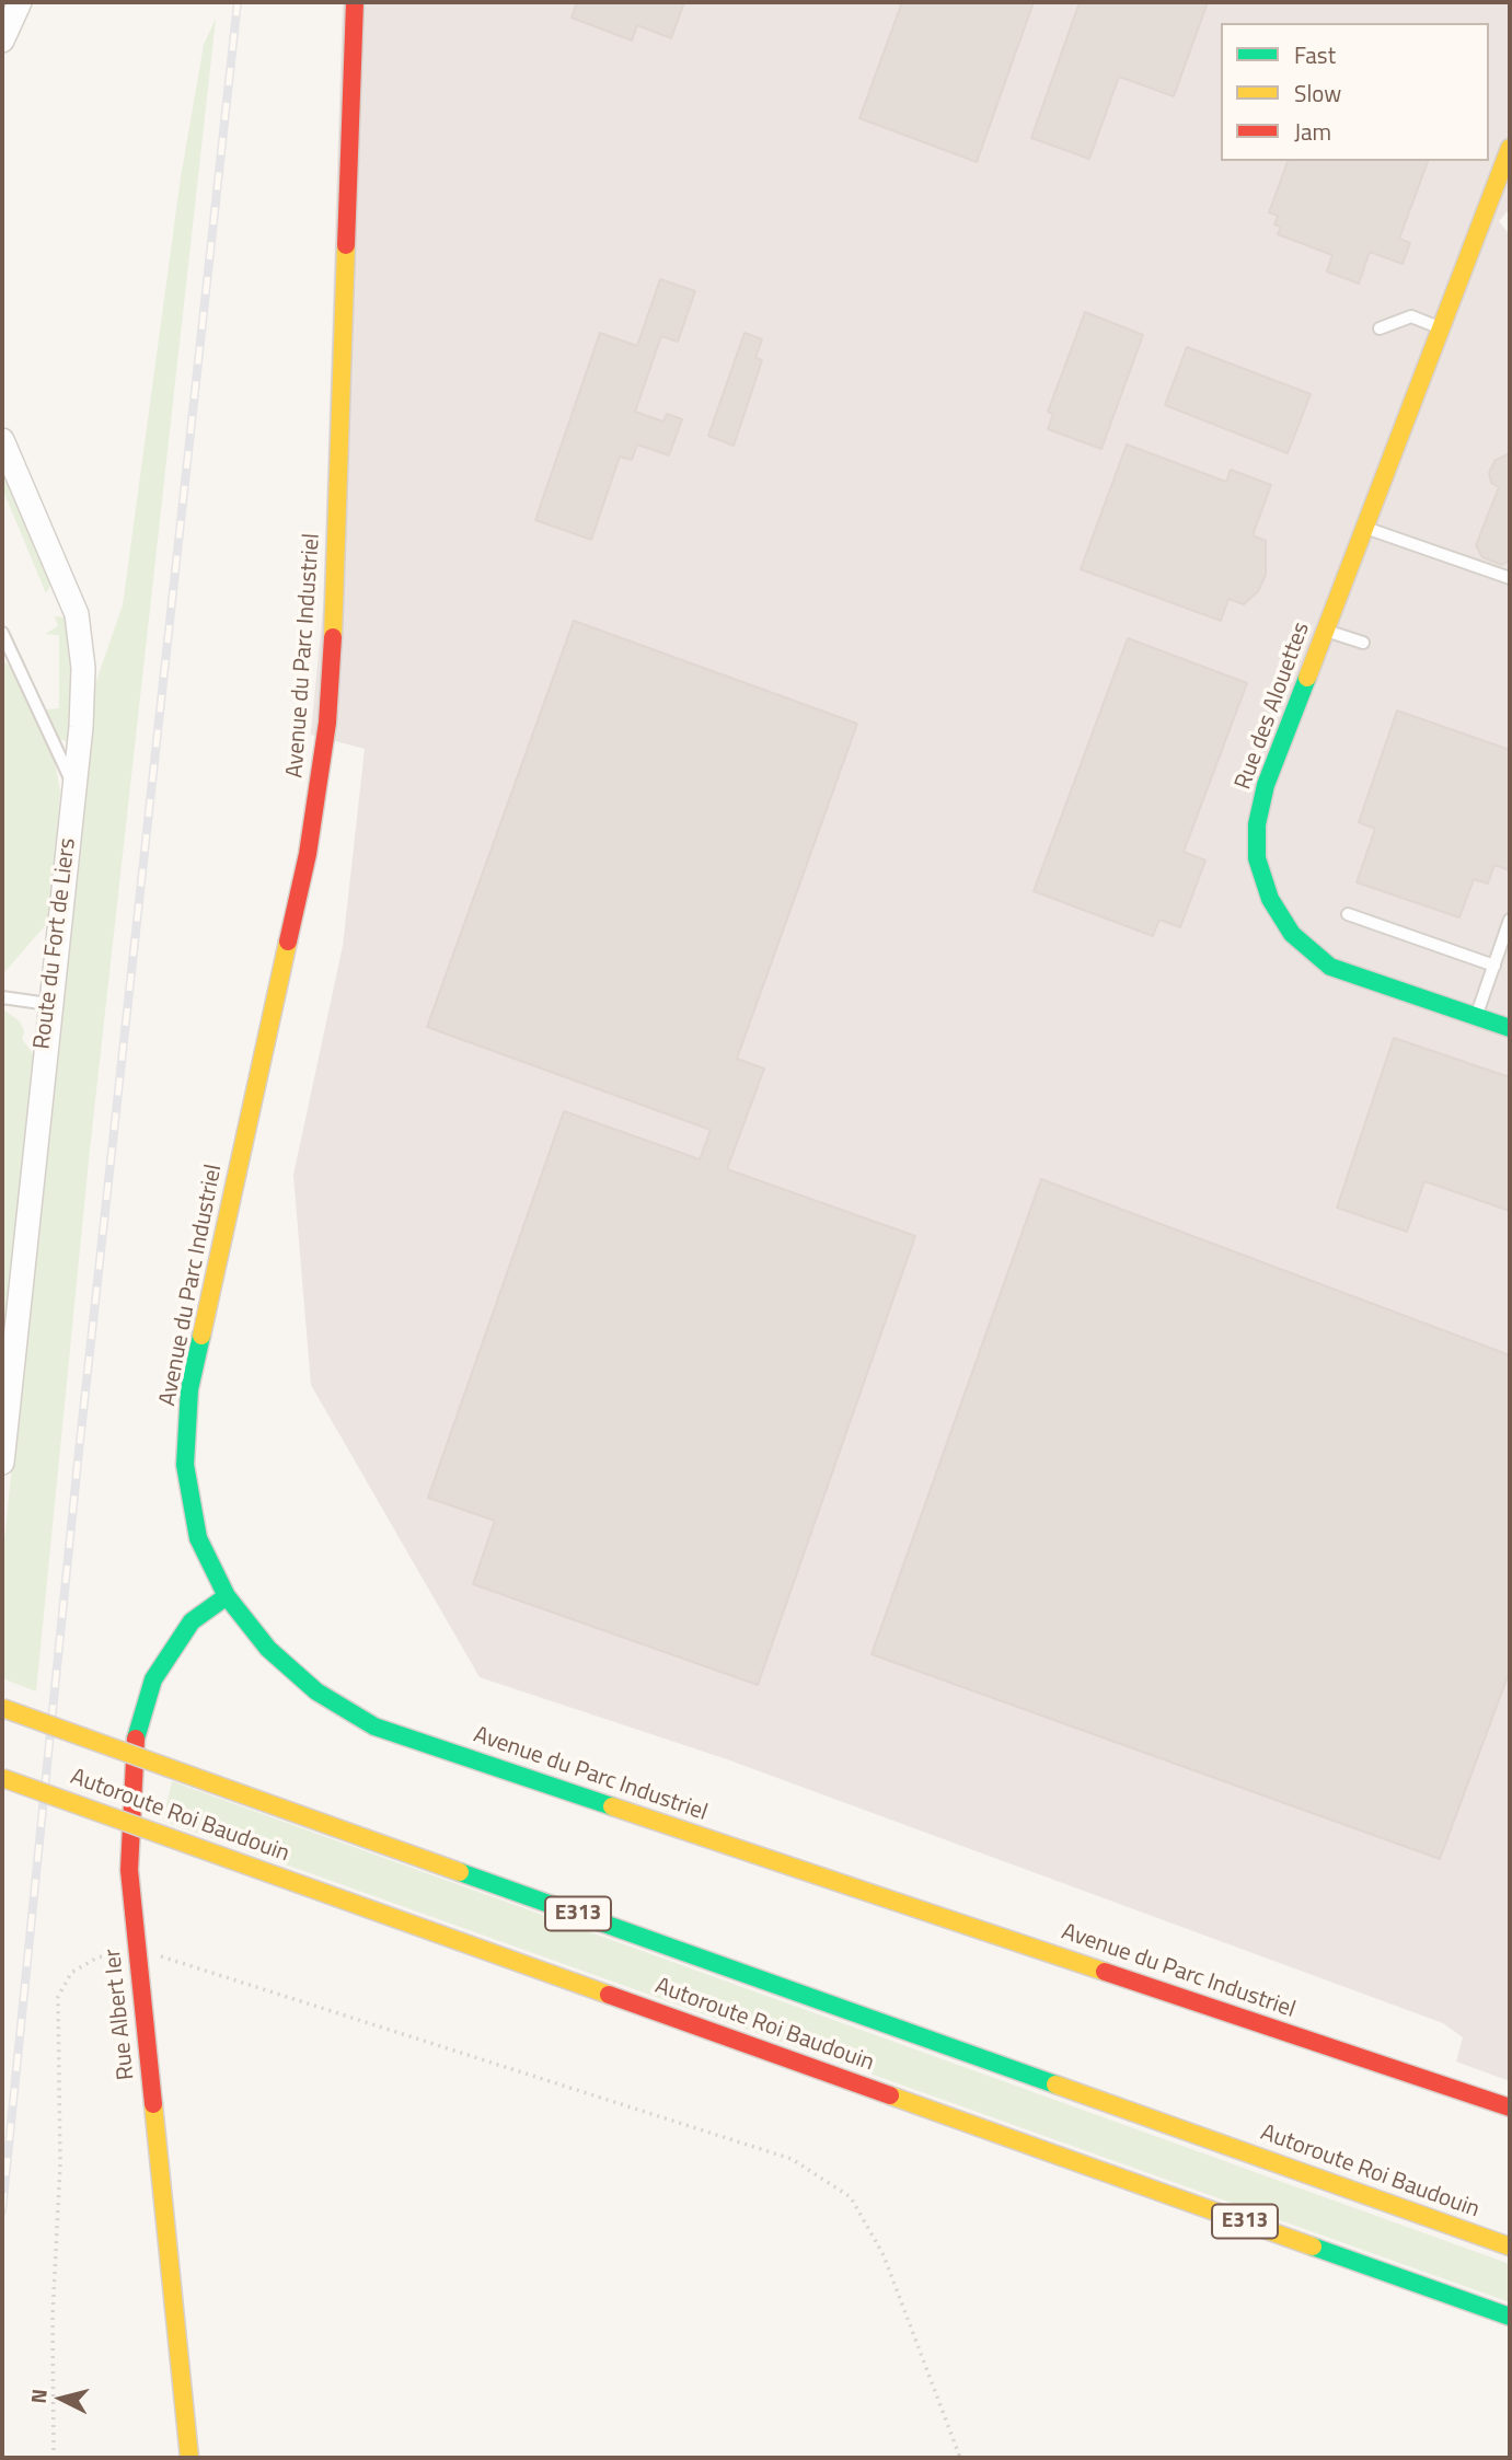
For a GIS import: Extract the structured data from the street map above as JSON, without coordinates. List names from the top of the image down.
{
  "streets": {
    "main road": [
      "Avenue du Parc Industriel",
      "Rue des Alouettes",
      "Autoroute Roi Baudouin",
      "E313",
      "Rue Albert Ier"
    ],
    "street": ["Route du Fort de Liers"]
  },
  "crossings": [
    ["Avenue du Parc Industriel", "Rue Albert Ier"]
  ],
  "legend": ["Fast", "Slow", "Jam"],
  "north": "left"
}
